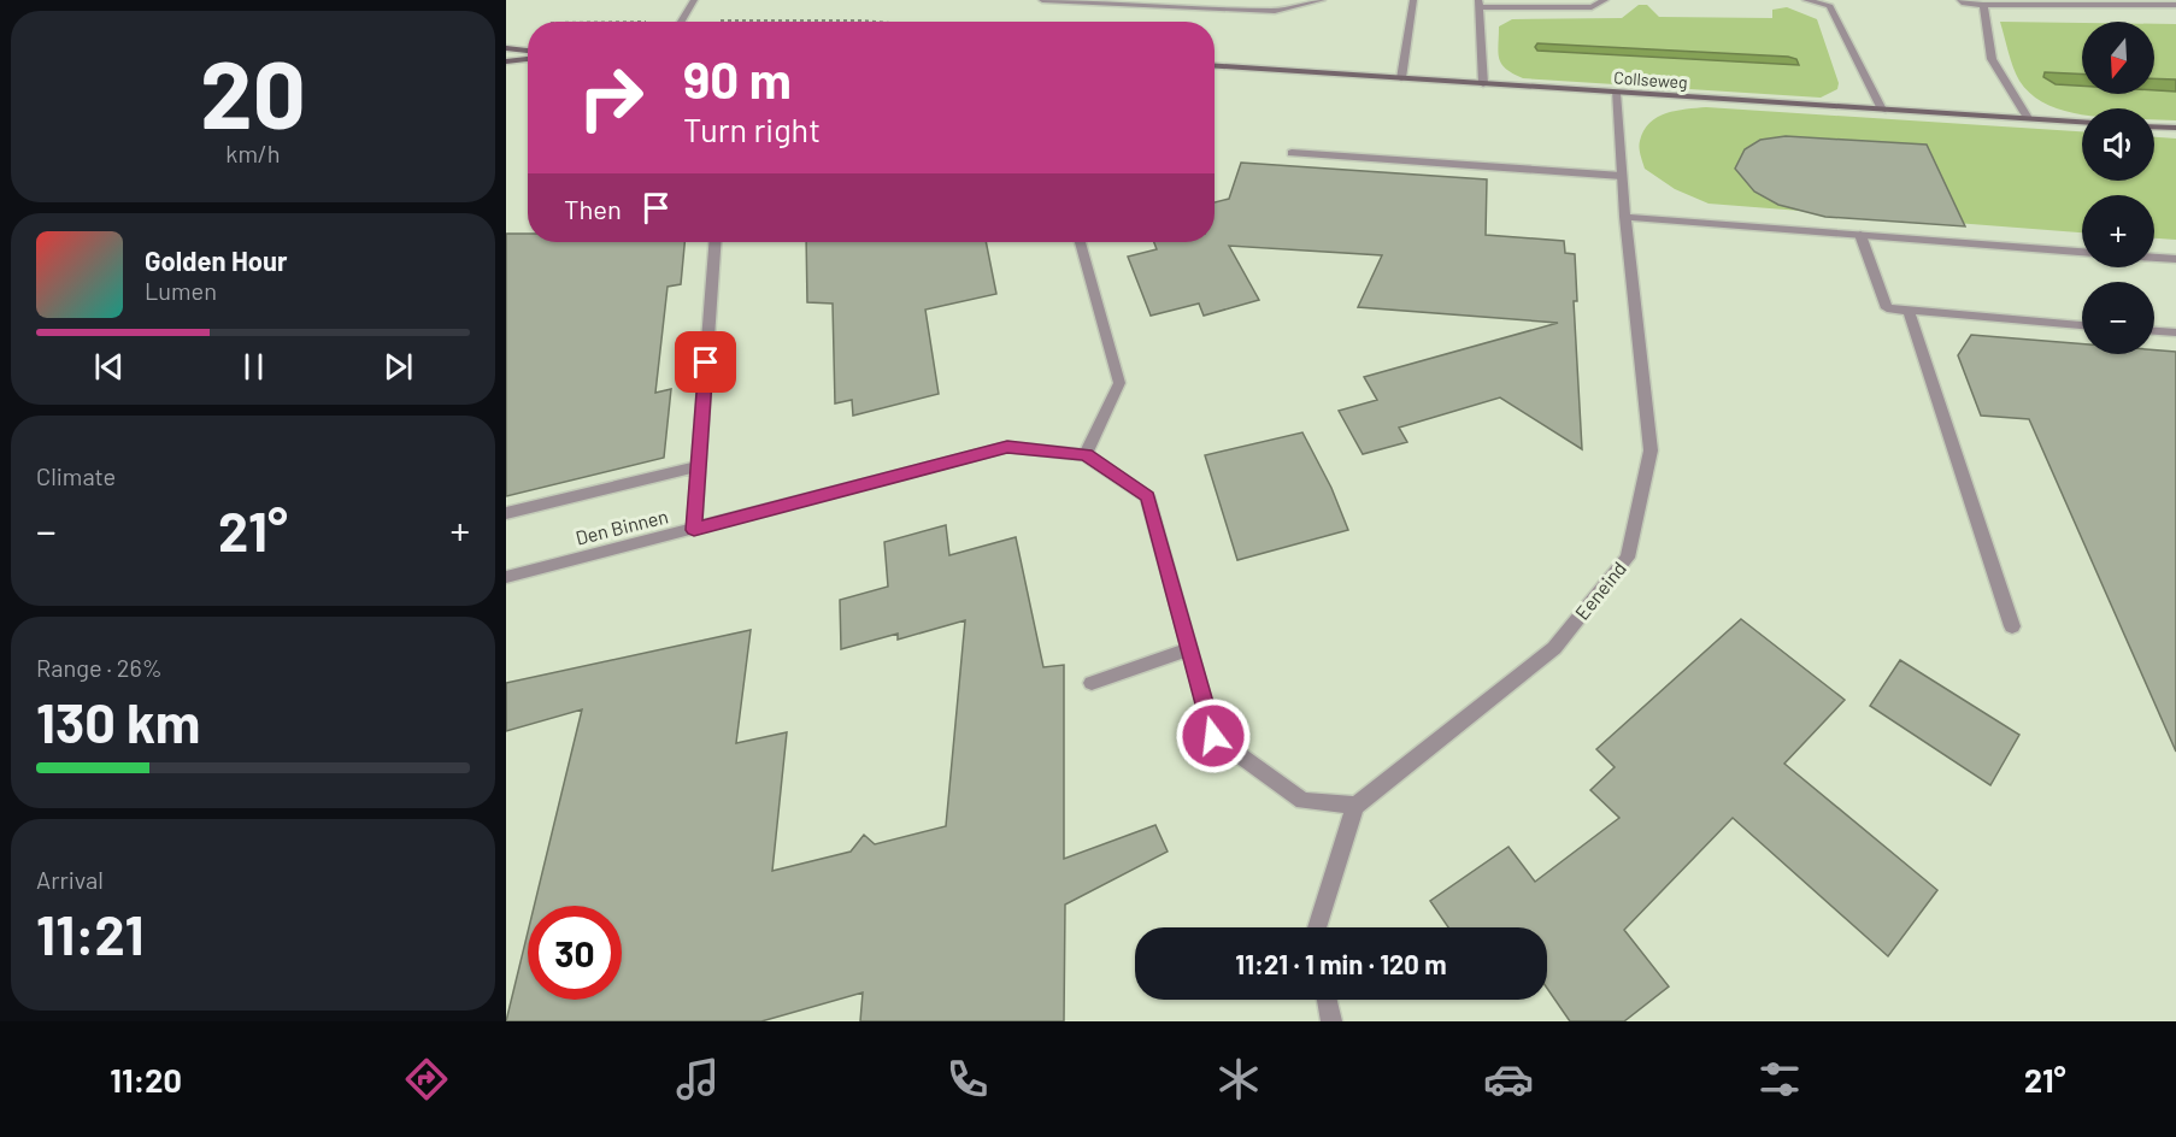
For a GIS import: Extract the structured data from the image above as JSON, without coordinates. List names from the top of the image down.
{
  "streets": {
    "street": ["Collseweg", "Den Binnen", "Eeneind"]
  },
  "crossings": [
    ["Collseweg", "Eeneind"],
    ["Den Binnen", "Eeneind"]
  ],
  "north": "bottom",
  "page": {
    "tile": [
      ["20", "km/h"],
      "Climate",
      ["Range · 26%", "130 km"],
      ["Arrival", "11:21"]
    ],
    "map_buttons": ["+", "−"],
    "turn": ["90 m", "Turn right"],
    "then": "Then",
    "song": ["Golden Hour", "Lumen"],
    "heat": ["−", "21°", "+"],
    "limit": "30",
    "trip": "11:21 · 1 min · 120 m",
    "tabs": ["11:20", "21°"]
  }
}
